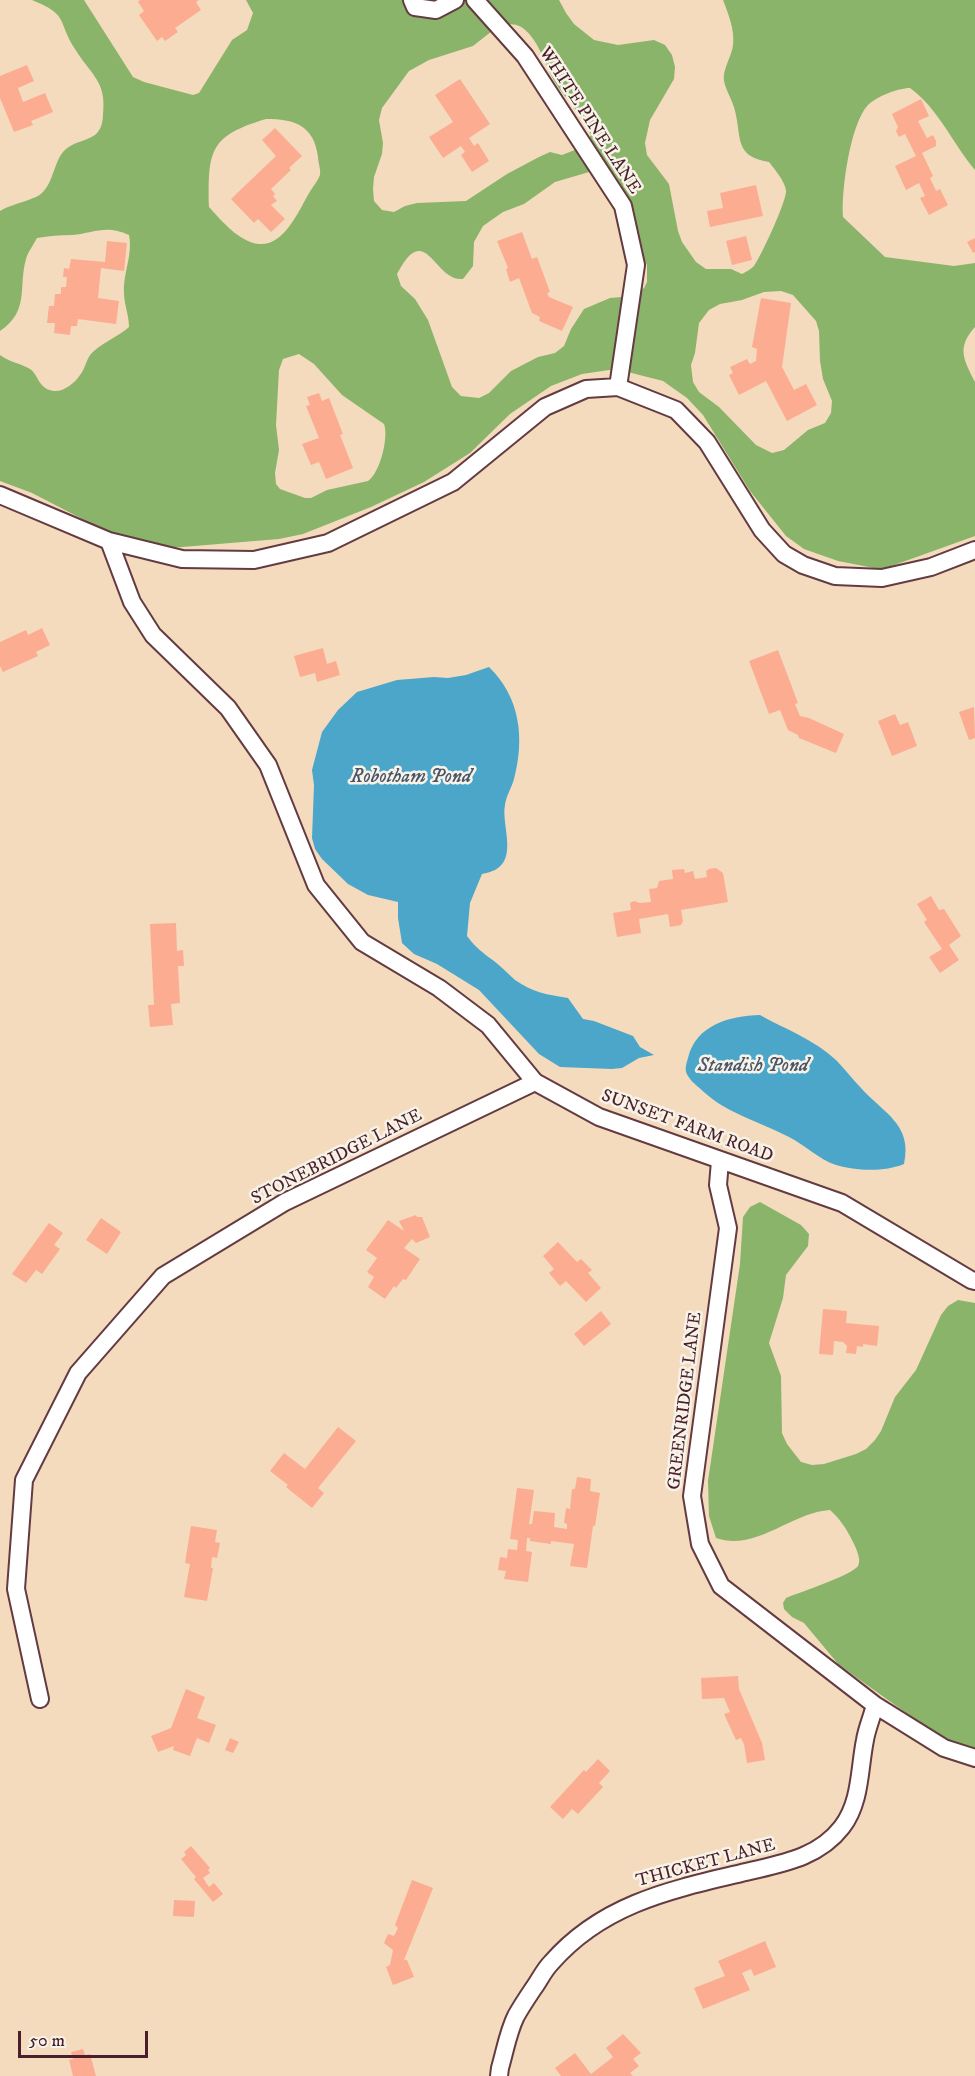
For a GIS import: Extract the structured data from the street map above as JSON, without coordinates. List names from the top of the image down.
{
  "streets": {
    "street": [
      "WHITE PINE LANE",
      "SUNSET FARM ROAD",
      "STONEBRIDGE LANE",
      "GREENRIDGE LANE",
      "THICKET LANE"
    ]
  },
  "crossings": [
    ["SUNSET FARM ROAD", "STONEBRIDGE LANE"],
    ["SUNSET FARM ROAD", "GREENRIDGE LANE"],
    ["GREENRIDGE LANE", "THICKET LANE"]
  ],
  "water": ["Robotham Pond", "Standish Pond"],
  "scale_bar": "50 m"
}
